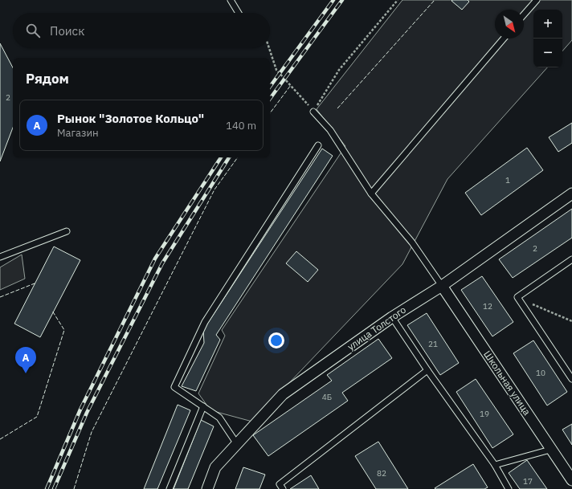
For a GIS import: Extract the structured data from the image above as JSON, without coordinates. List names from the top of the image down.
{
  "streets": {
    "street": ["улица Толстого", "Школьная улица"]
  },
  "crossings": [
    ["улица Толстого", "Школьная улица"]
  ],
  "house_numbers": [
    "2",
    "1",
    "2",
    "12",
    "21",
    "10",
    "4Б",
    "19",
    "82",
    "17"
  ],
  "north": "bottom right",
  "page": {
    "map_buttons": ["+", "−"],
    "search": "Поиск",
    "heading": "Рядом",
    "list": [
      {
        "mark": "A",
        "name": "Рынок \"Золотое Кольцо\"",
        "note": "Магазин",
        "value": "140 m"
      }
    ],
    "pins": "A"
  }
}
